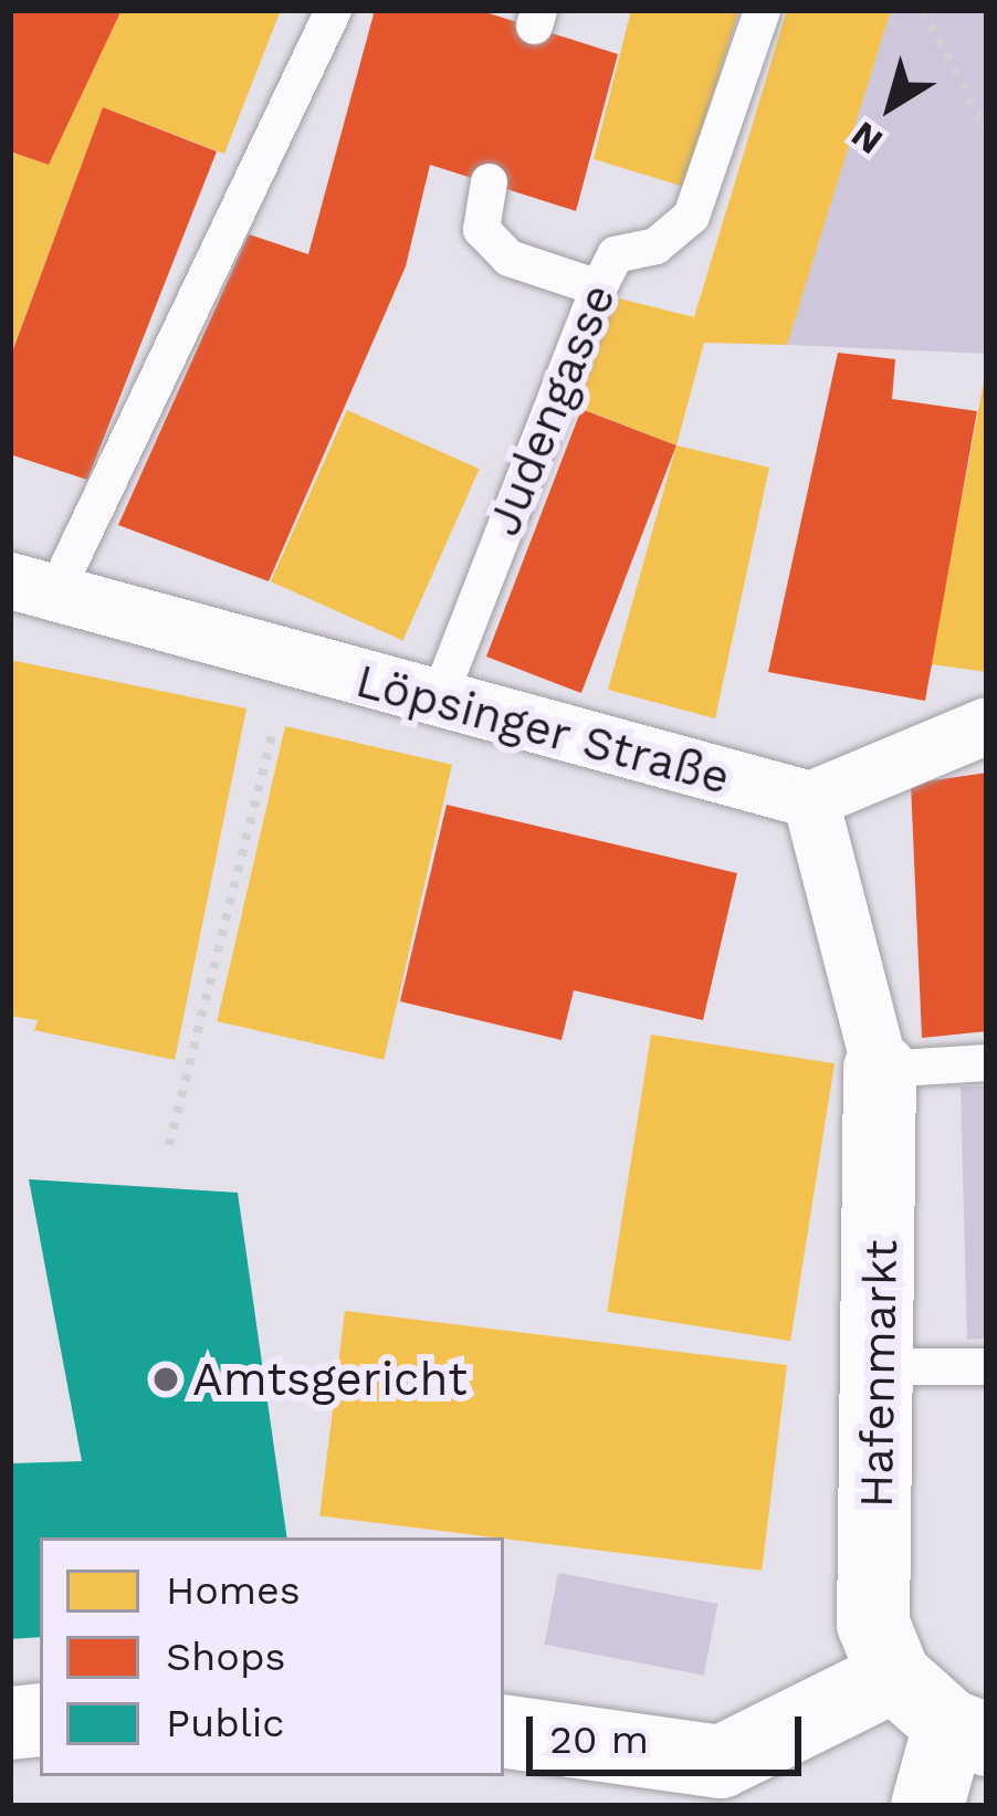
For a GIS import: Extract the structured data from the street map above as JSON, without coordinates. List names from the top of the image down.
{
  "streets": {
    "street": ["Löpsinger Straße", "Hafenmarkt"],
    "lane": ["Judengasse"]
  },
  "crossings": [
    ["Judengasse", "Löpsinger Straße"]
  ],
  "places": ["Amtsgericht"],
  "legend": ["Homes", "Shops", "Public"],
  "scale_bar": "20 m",
  "north": "bottom left"
}
